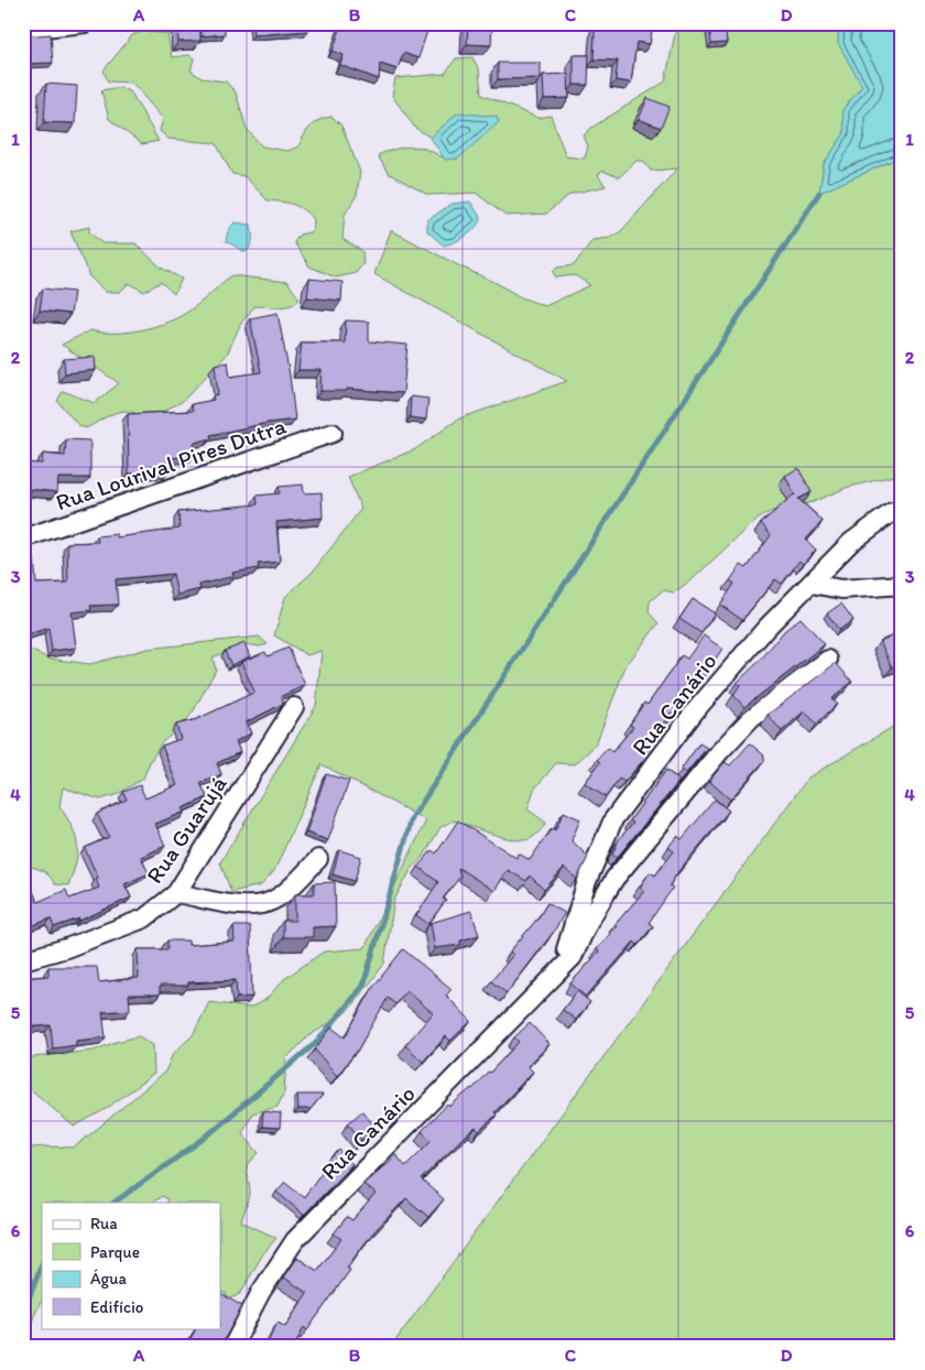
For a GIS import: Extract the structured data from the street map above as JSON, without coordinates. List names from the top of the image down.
{
  "streets": {
    "street": ["Rua Lourival Pires Dutra", "Rua Canário", "Rua Guarujá"]
  },
  "legend": [
    "Rua",
    "Parque",
    "Água",
    "Edifício"
  ],
  "grid": {
    "columns": [
      "A",
      "B",
      "C",
      "D"
    ],
    "rows": [
      "1",
      "2",
      "3",
      "4",
      "5",
      "6"
    ]
  }
}
